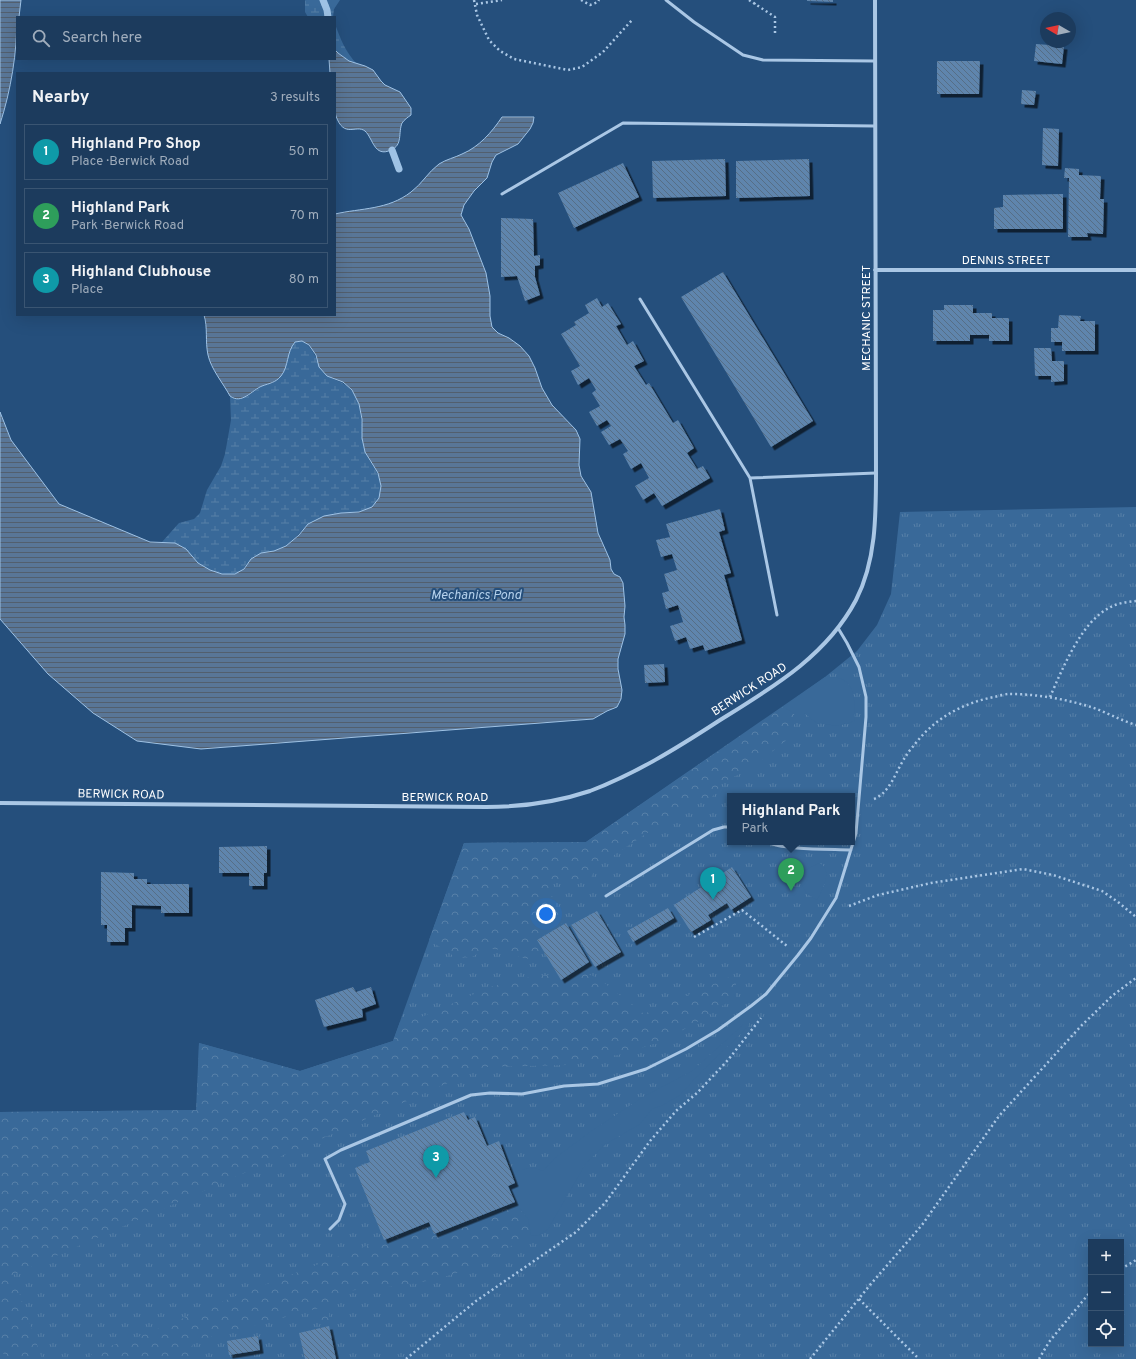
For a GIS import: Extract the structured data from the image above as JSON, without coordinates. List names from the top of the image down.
{
  "streets": {
    "street": ["DENNIS STREET", "MECHANIC STREET", "BERWICK ROAD"]
  },
  "crossings": [
    ["DENNIS STREET", "MECHANIC STREET"],
    ["MECHANIC STREET", "BERWICK ROAD"]
  ],
  "water": ["Mechanics Pond"],
  "north": "left",
  "page": {
    "search": "Search here",
    "heading": ["Nearby", "3 results"],
    "list": [
      {
        "mark": "1",
        "name": "Highland Pro Shop",
        "note": "Place · Berwick Road",
        "value": "50 m"
      },
      {
        "mark": "2",
        "name": "Highland Park",
        "note": "Park · Berwick Road",
        "value": "70 m"
      },
      {
        "mark": "3",
        "name": "Highland Clubhouse",
        "note": "Place",
        "value": "80 m"
      }
    ],
    "popup": ["Highland Park", "Park"],
    "pins": ["2", "1", "3"],
    "map_buttons": ["+", "−"]
  }
}
